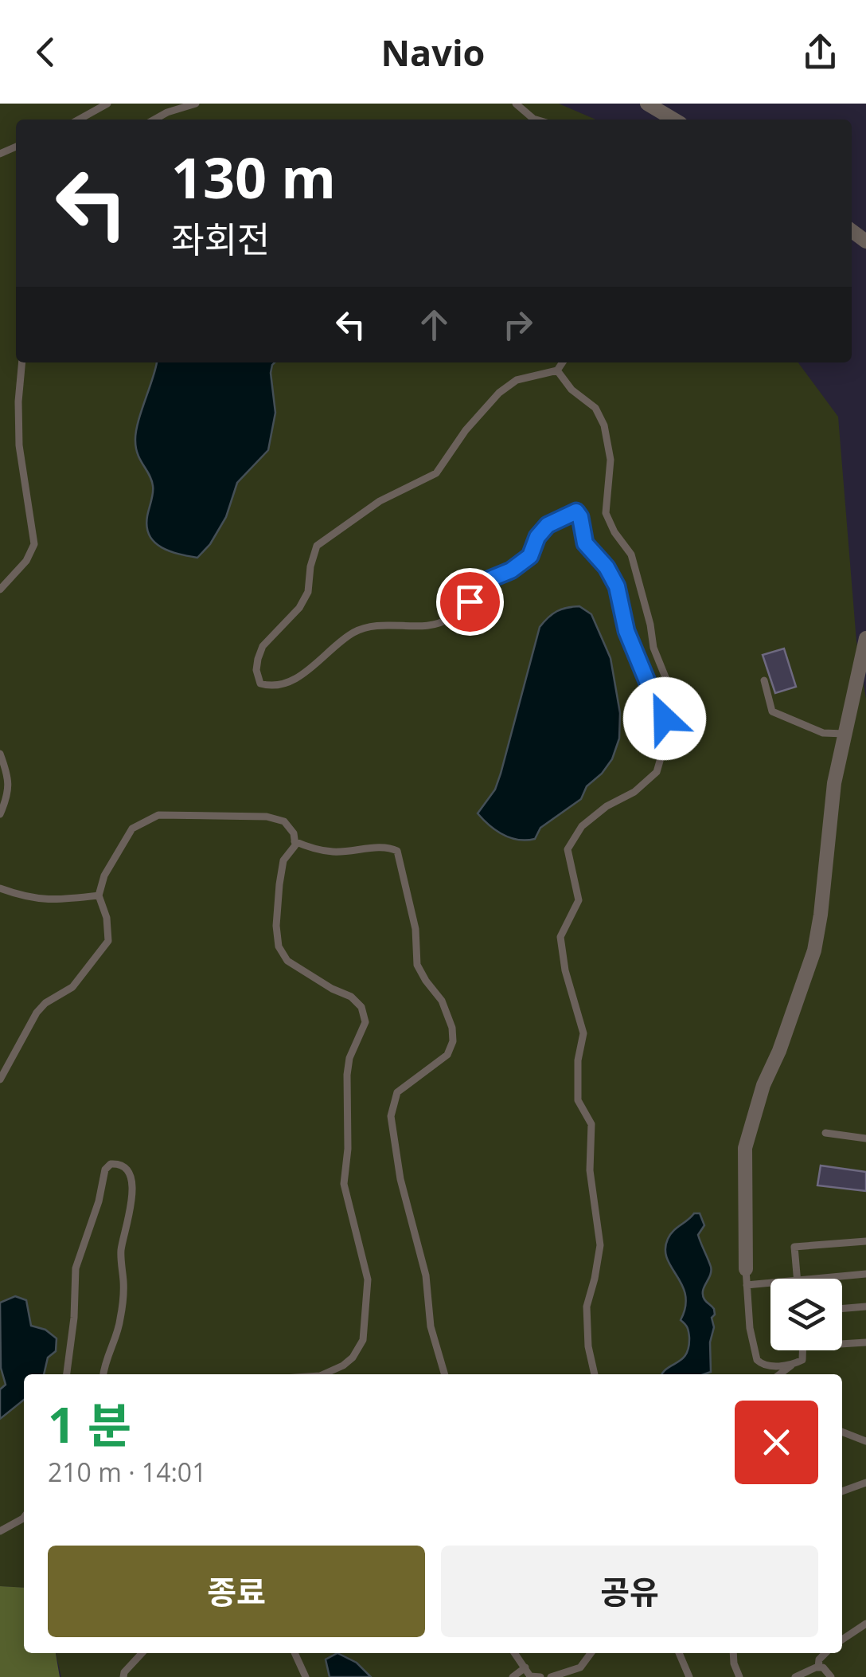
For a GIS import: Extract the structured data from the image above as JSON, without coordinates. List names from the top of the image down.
{
  "page": {
    "header": "Navio",
    "turn": ["130 m", "좌회전"],
    "heading": ["1 분", "210 m · 14:01"],
    "buttons": ["종료", "공유"]
  }
}
